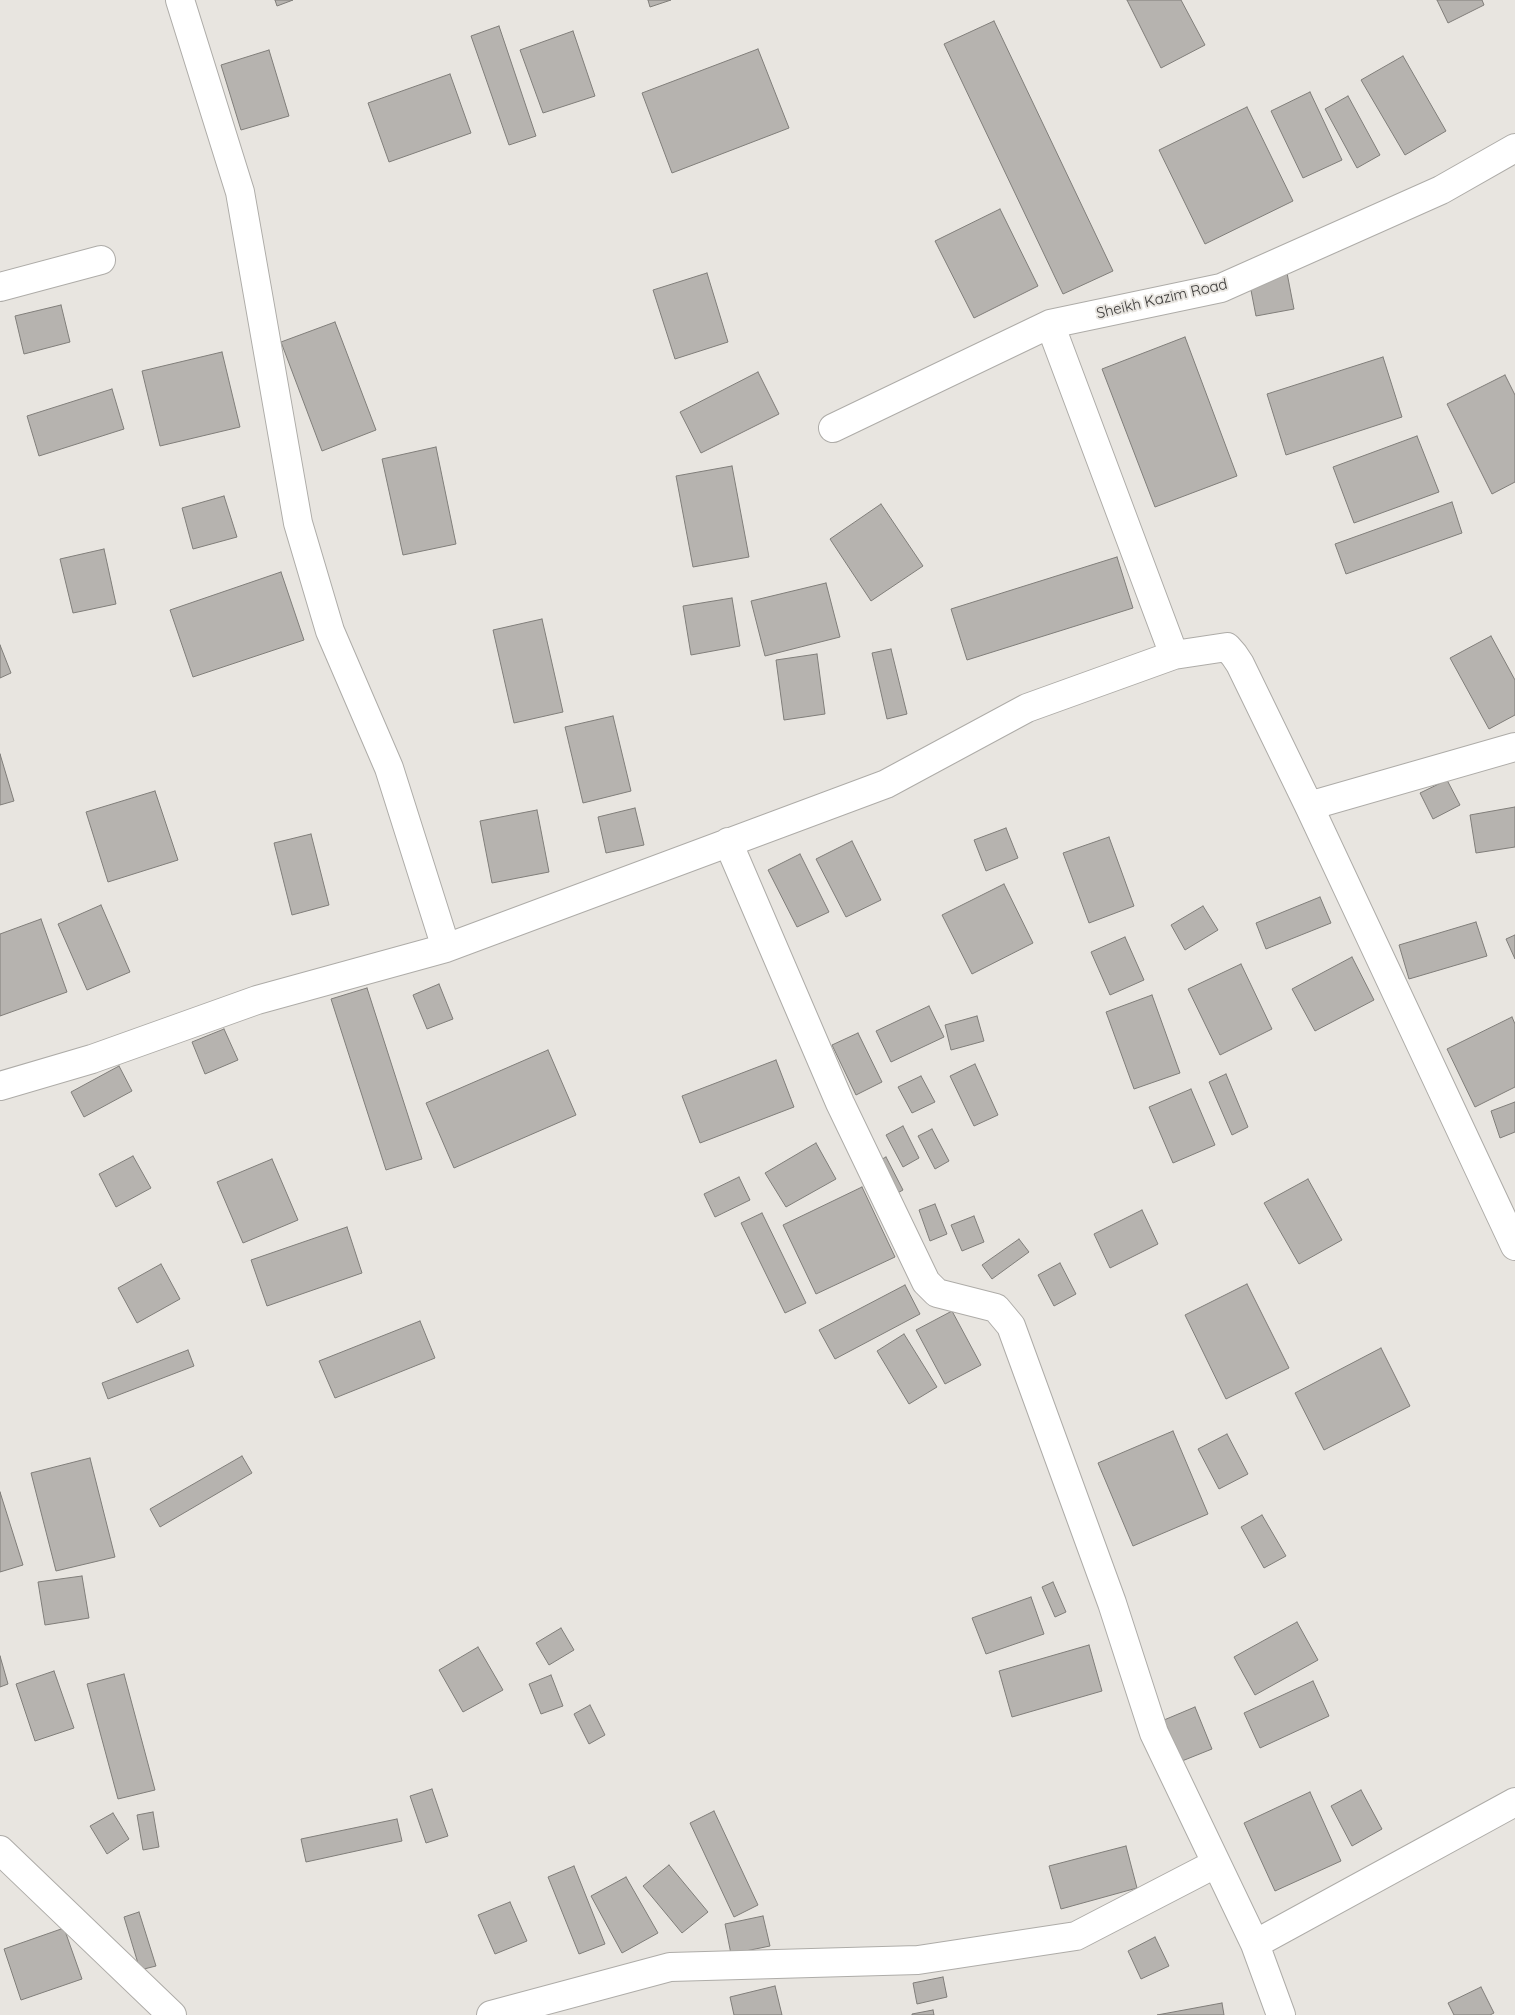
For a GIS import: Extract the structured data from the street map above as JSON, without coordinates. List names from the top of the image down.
{
  "streets": {
    "street": ["Sheikh Kazim Road"]
  }
}
